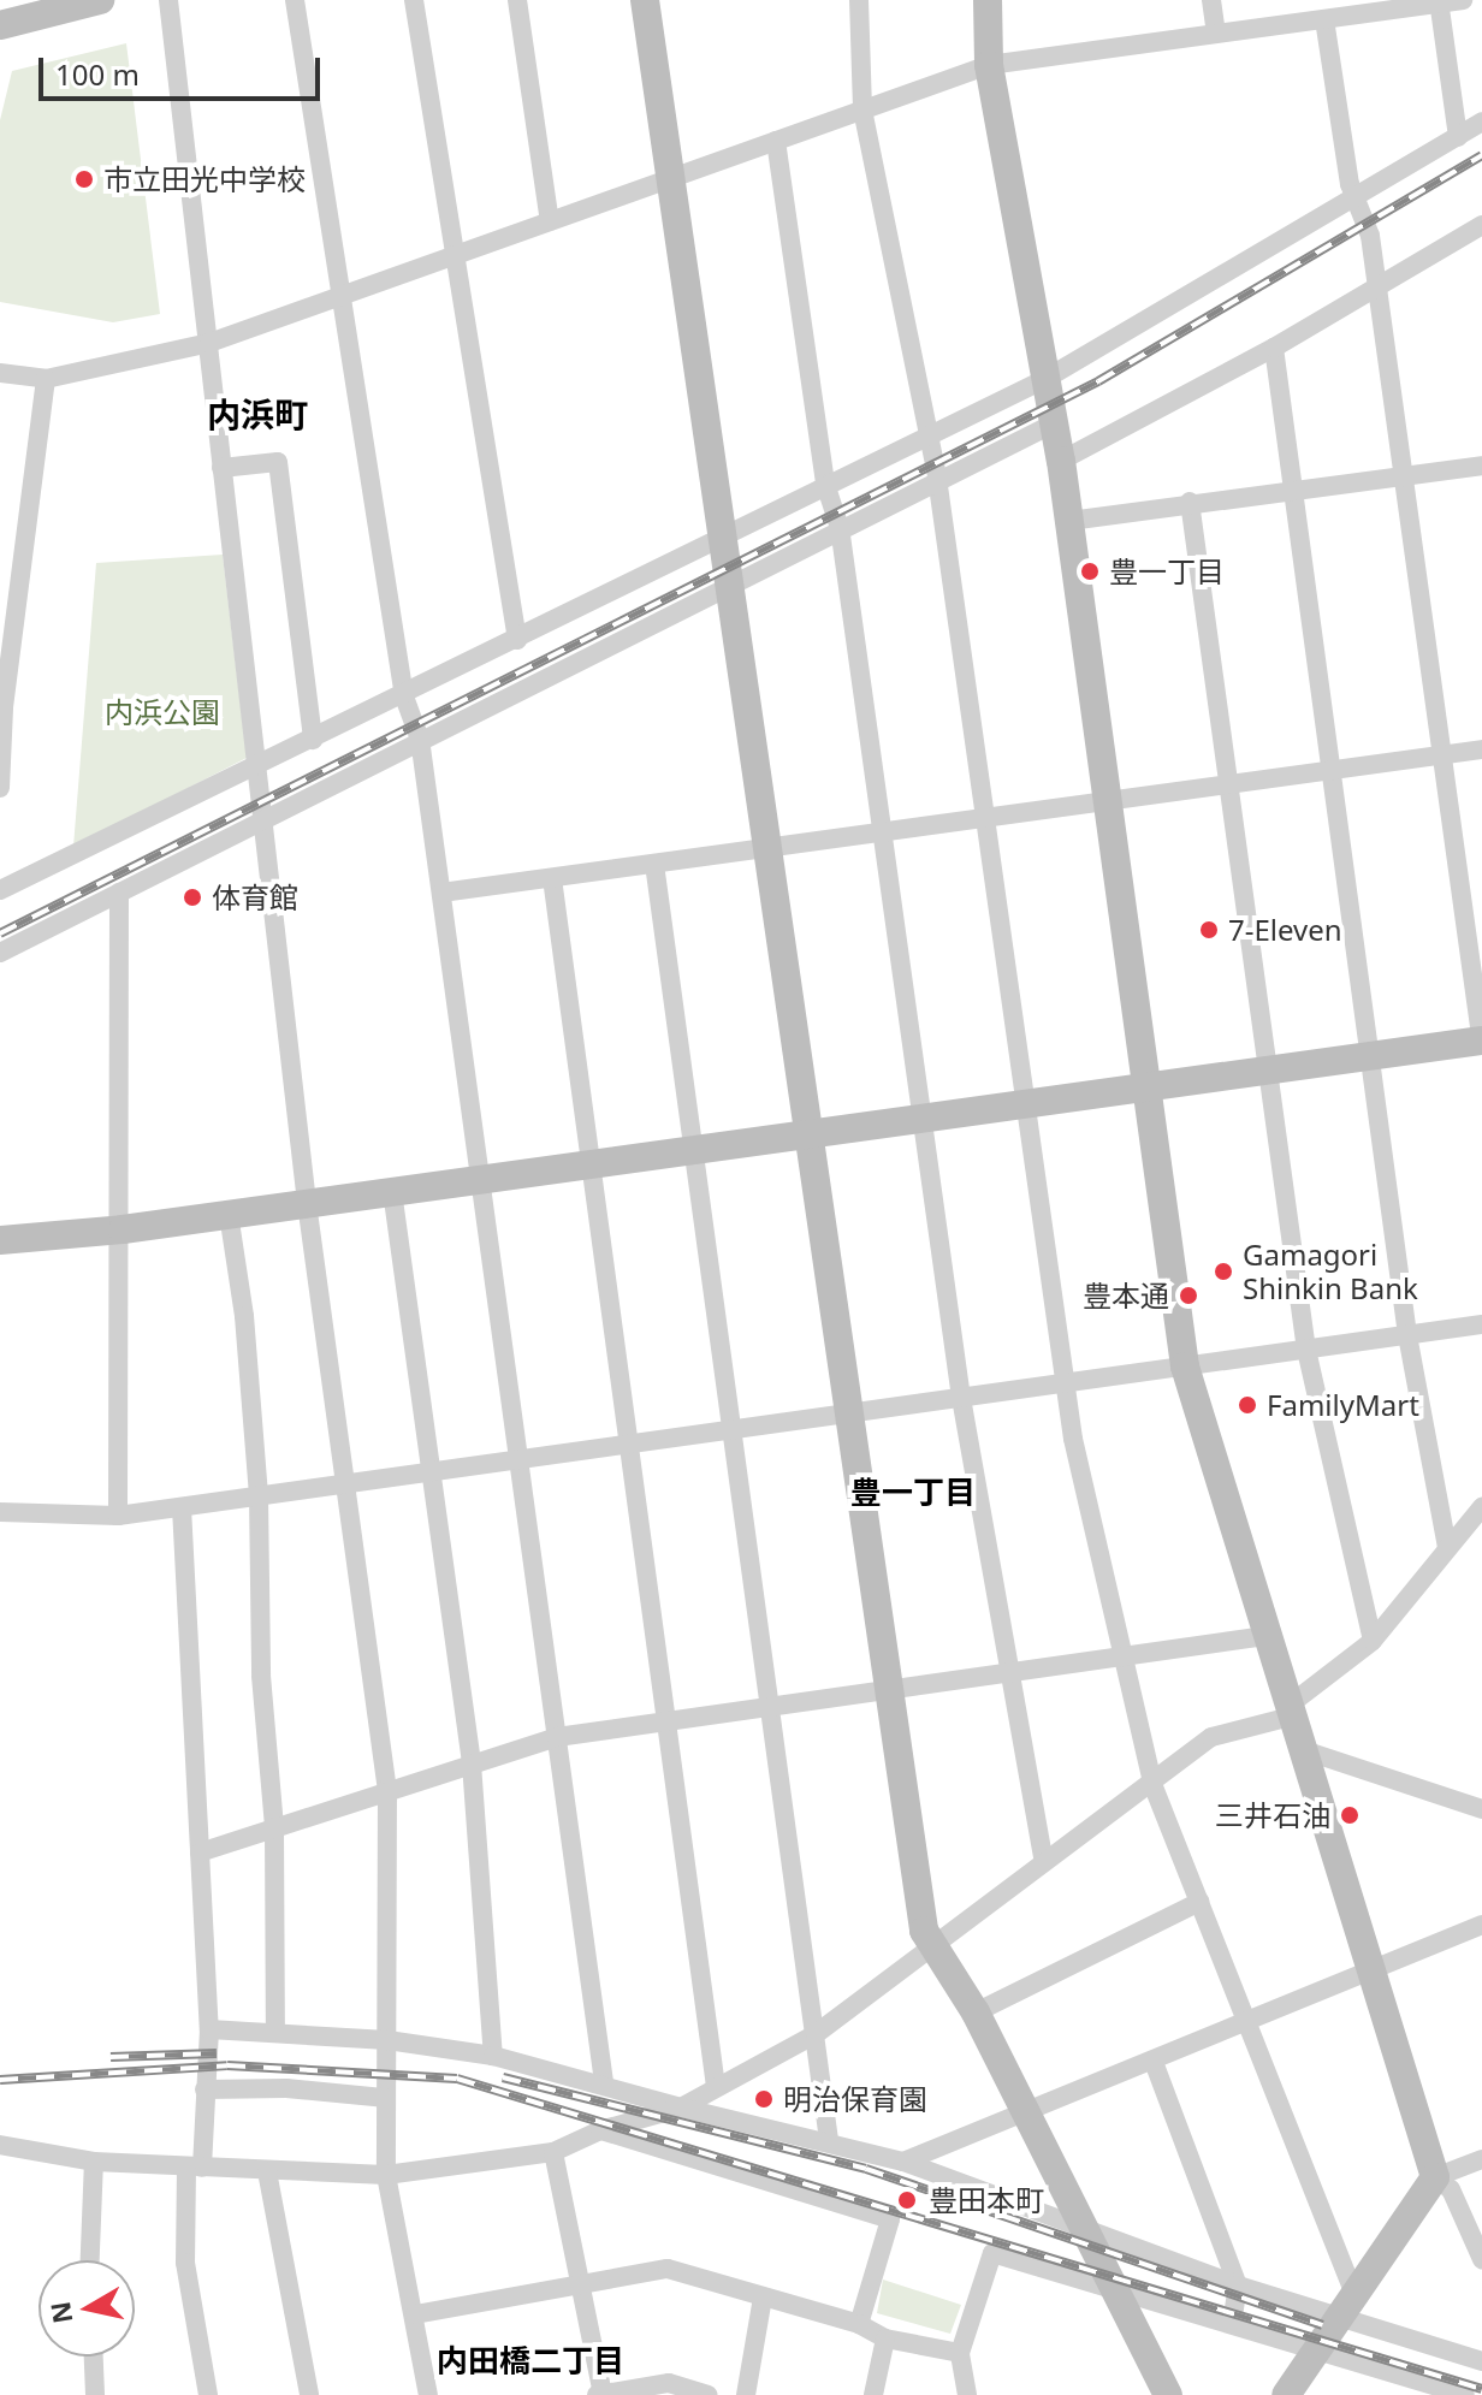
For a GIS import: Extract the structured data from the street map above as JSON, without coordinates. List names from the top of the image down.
{
  "districts": ["内浜町", "豊一丁目", "内田橋二丁目"],
  "parks": ["内浜公園"],
  "places": [
    "市立田光中学校",
    "豊一丁目",
    "体育館",
    "7-Eleven",
    "Gamagori Shinkin Bank",
    "豊本通",
    "FamilyMart",
    "三井石油",
    "明治保育園",
    "豊田本町"
  ],
  "scale_bar": "100 m",
  "north": "left"
}
